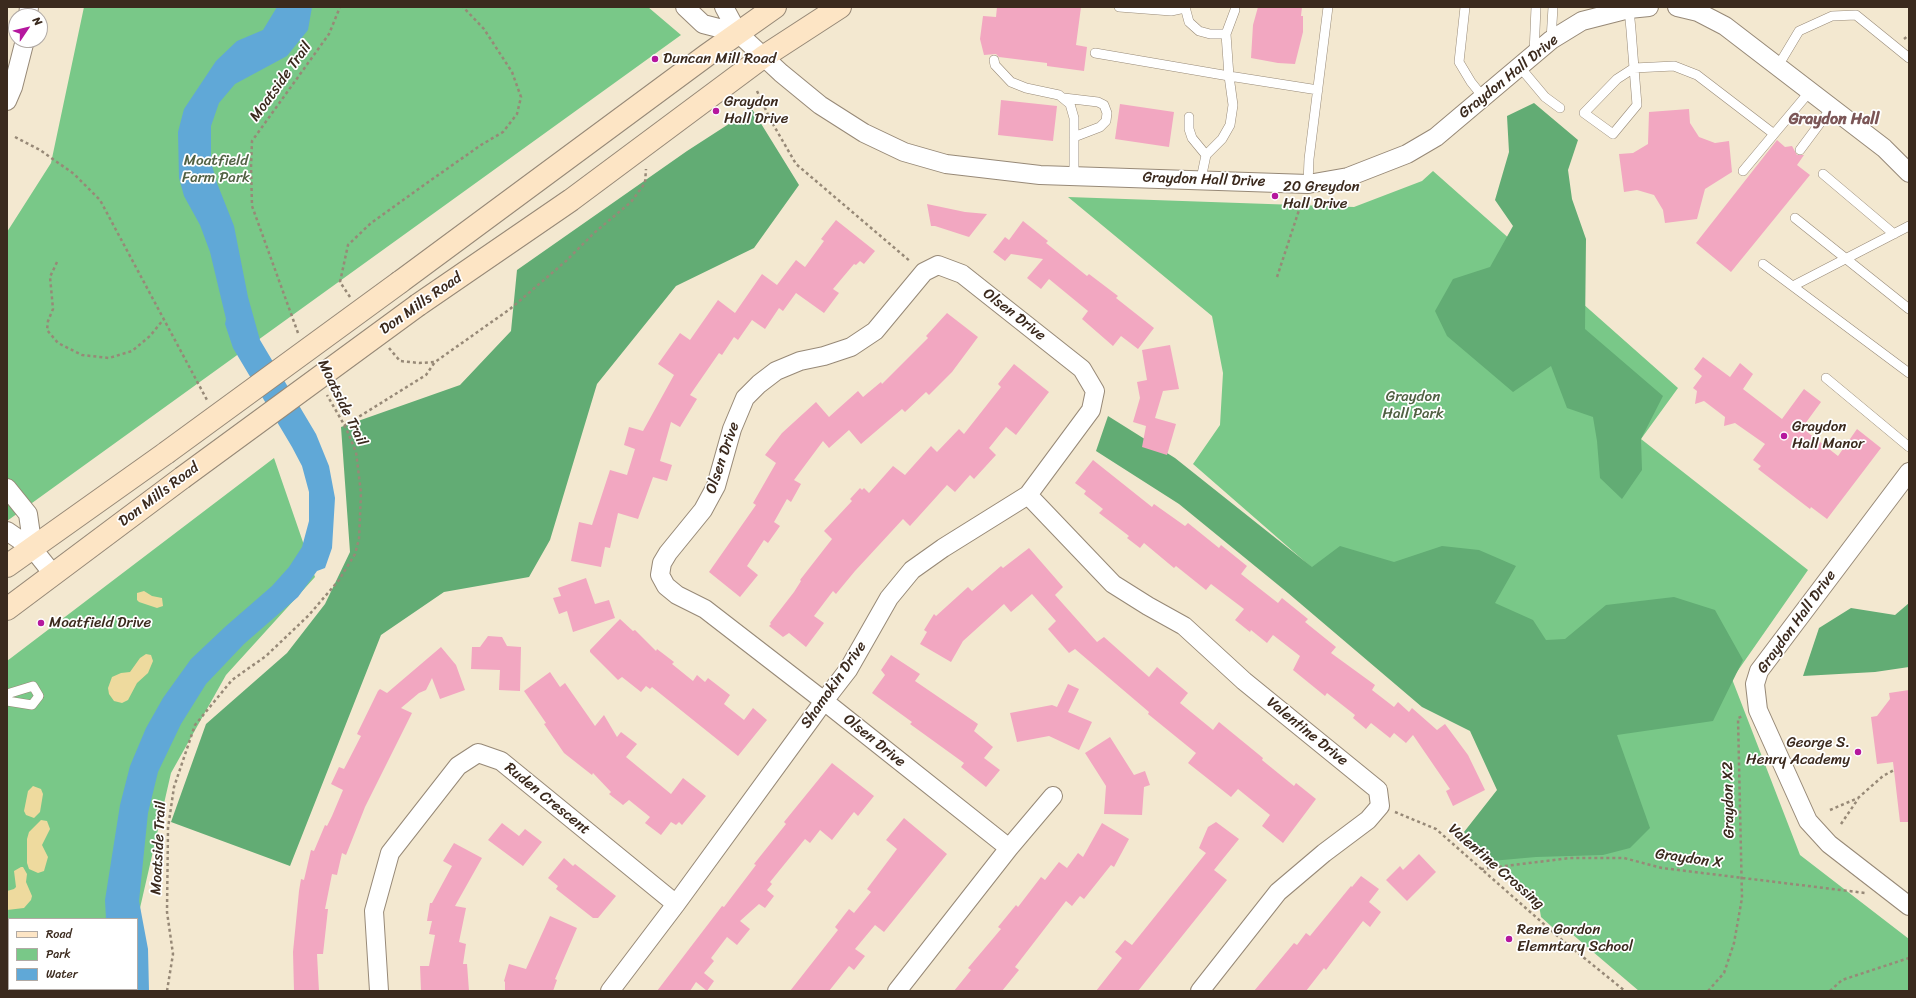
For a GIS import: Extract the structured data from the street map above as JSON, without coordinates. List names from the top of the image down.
{
  "streets": {
    "main road": ["Don Mills Road"],
    "street": [
      "Graydon Hall Drive",
      "Olsen Drive",
      "Shamokin Drive",
      "Valentine Drive",
      "Ruden Crescent"
    ],
    "path": [
      "Moatside Trail",
      "Graydon X2",
      "Graydon X",
      "Valentine Crossing"
    ]
  },
  "crossings": [
    ["Graydon Hall Drive", "Don Mills Road"],
    ["Graydon Hall Drive", "Graydon X2"],
    ["Graydon Hall Drive", "Graydon X"],
    ["Olsen Drive", "Shamokin Drive"],
    ["Shamokin Drive", "Valentine Drive"],
    ["Shamokin Drive", "Ruden Crescent"],
    ["Valentine Drive", "Valentine Crossing"],
    ["Graydon X2", "Graydon X"],
    ["Graydon X", "Valentine Crossing"]
  ],
  "districts": ["Graydon Hall"],
  "parks": ["Moatfield Farm Park", "Graydon Hall Park"],
  "places": [
    "Duncan Mill Road",
    "Graydon Hall Drive",
    "20 Greydon Hall Drive",
    "Graydon Hall Manor",
    "Moatfield Drive",
    "George S. Henry Academy",
    "Rene Gordon Elemntary School"
  ],
  "legend": ["Road", "Park", "Water"],
  "north": "top right"
}
